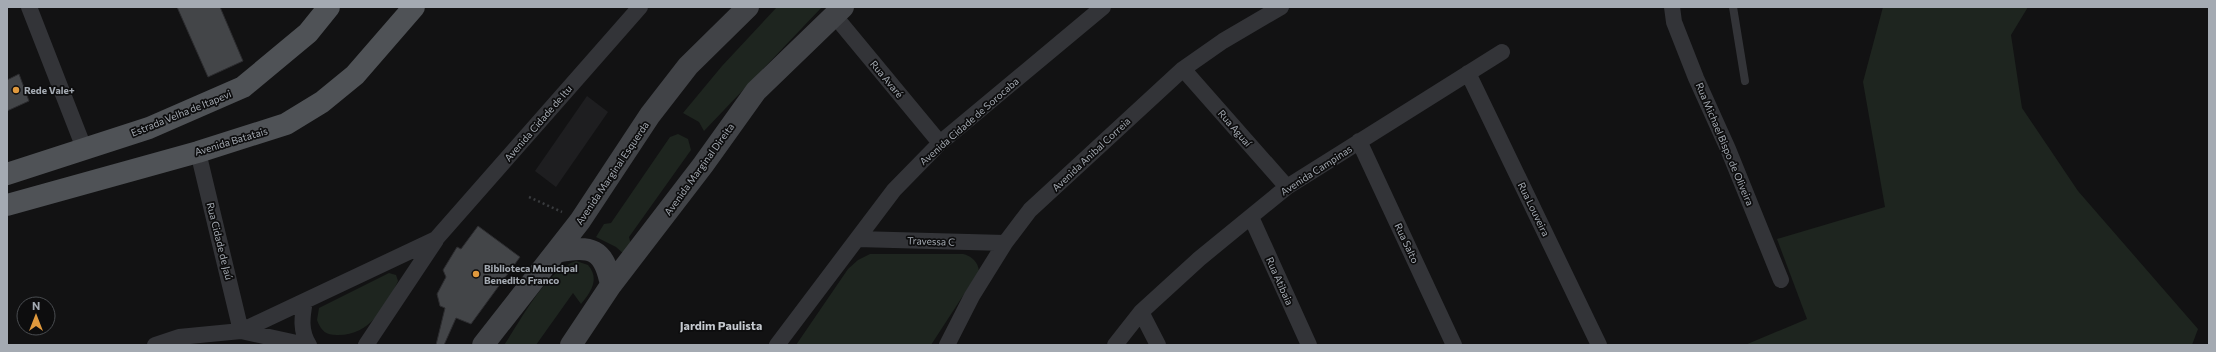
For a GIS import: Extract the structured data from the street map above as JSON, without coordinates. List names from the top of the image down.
{
  "streets": {
    "main road": [
      "Estrada Velha de Itapevi",
      "Avenida Batatais",
      "Avenida Marginal Direita",
      "Avenida Marginal Esquerda"
    ],
    "street": [
      "Rua Avaré",
      "Avenida Cidade de Sorocaba",
      "Avenida Cidade de Itu",
      "Rua Aguaí",
      "Rua Michael Bispo de Oliveira",
      "Avenida Anibal Correia",
      "Avenida Campinas",
      "Rua Louveira",
      "Rua Cidade de Jaú",
      "Travessa C",
      "Rua Salto",
      "Rua Atibaia"
    ]
  },
  "crossings": [
    ["Rua Avaré", "Avenida Cidade de Sorocaba"],
    ["Rua Avaré", "Avenida Marginal Direita"],
    ["Avenida Cidade de Sorocaba", "Travessa C"],
    ["Avenida Cidade de Itu", "Rua Cidade de Jaú"],
    ["Rua Aguaí", "Avenida Anibal Correia"],
    ["Rua Aguaí", "Avenida Campinas"],
    ["Avenida Batatais", "Rua Cidade de Jaú"],
    ["Avenida Anibal Correia", "Travessa C"],
    ["Avenida Campinas", "Rua Louveira"],
    ["Avenida Campinas", "Rua Salto"],
    ["Avenida Campinas", "Rua Atibaia"]
  ],
  "districts": ["Jardim Paulista"],
  "places": ["Rede Vale+", "Biblioteca Municipal Benedito Franco"],
  "north": "top"
}
